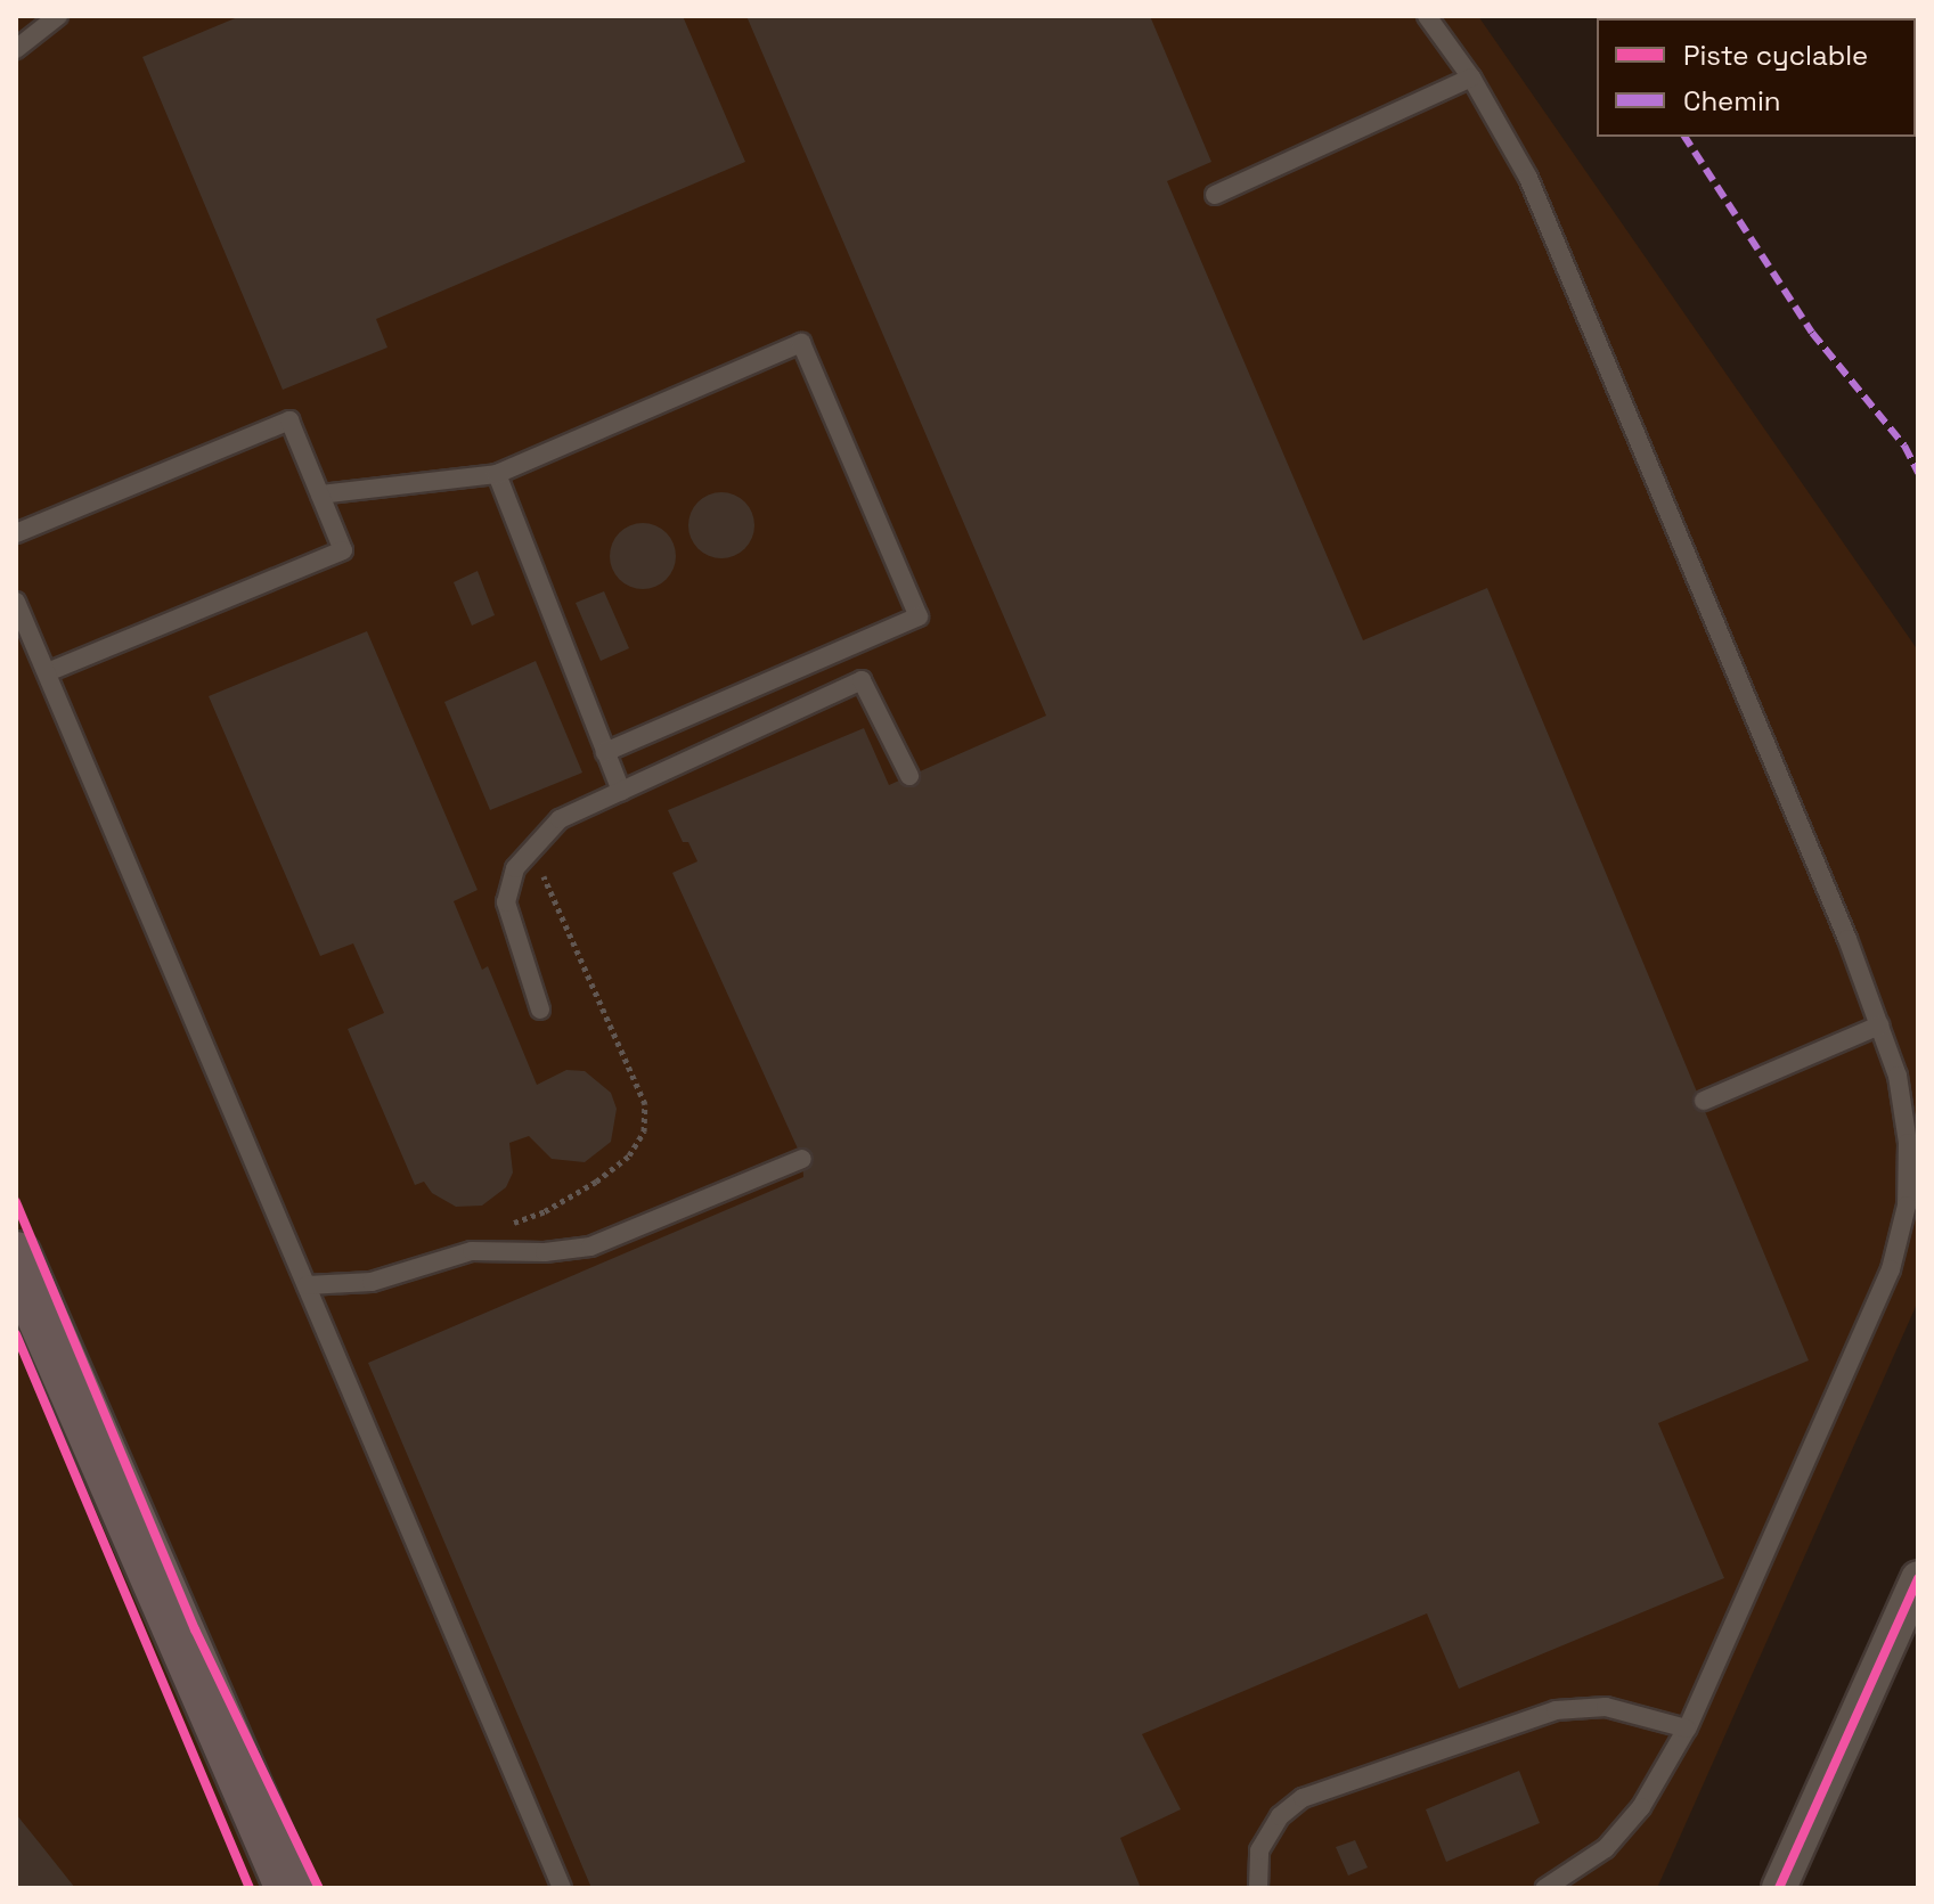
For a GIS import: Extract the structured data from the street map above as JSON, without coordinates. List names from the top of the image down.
{
  "legend": ["Piste cyclable", "Chemin"]
}
